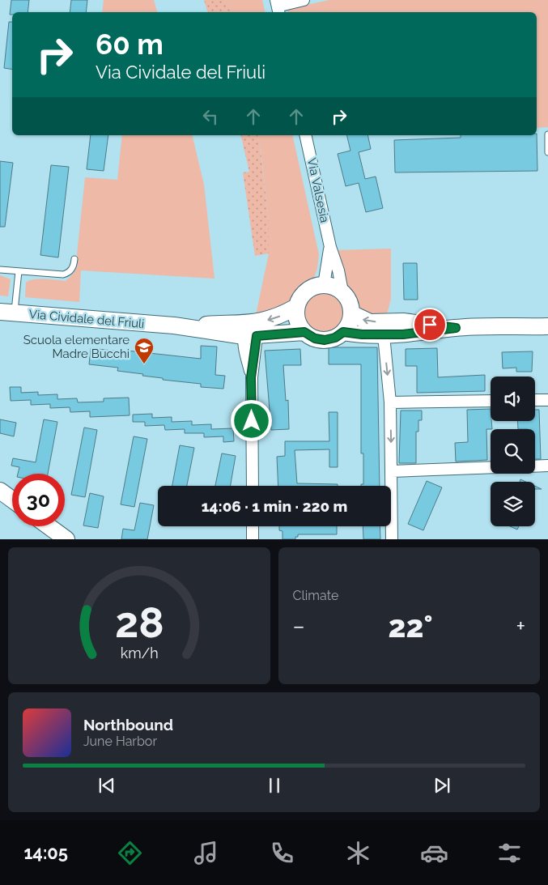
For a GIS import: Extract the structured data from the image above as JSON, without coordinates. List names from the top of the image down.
{
  "streets": {
    "street": ["Via Valsesia", "Via Cividale del Friuli"]
  },
  "crossings": [
    ["Via Valsesia", "Via Cividale del Friuli"]
  ],
  "places": {
    "school or university": ["Scuola elementare Madre Bucchi"]
  },
  "page": {
    "turn": ["60 m", "Via Cividale del Friuli"],
    "limit": "30",
    "trip": "14:06 · 1 min · 220 m",
    "tile": "Climate",
    "heat": ["−", "22°", "+"],
    "song": ["Northbound", "June Harbor"],
    "tabs": "14:05",
    "gauge": ["28", "km/h"]
  }
}
